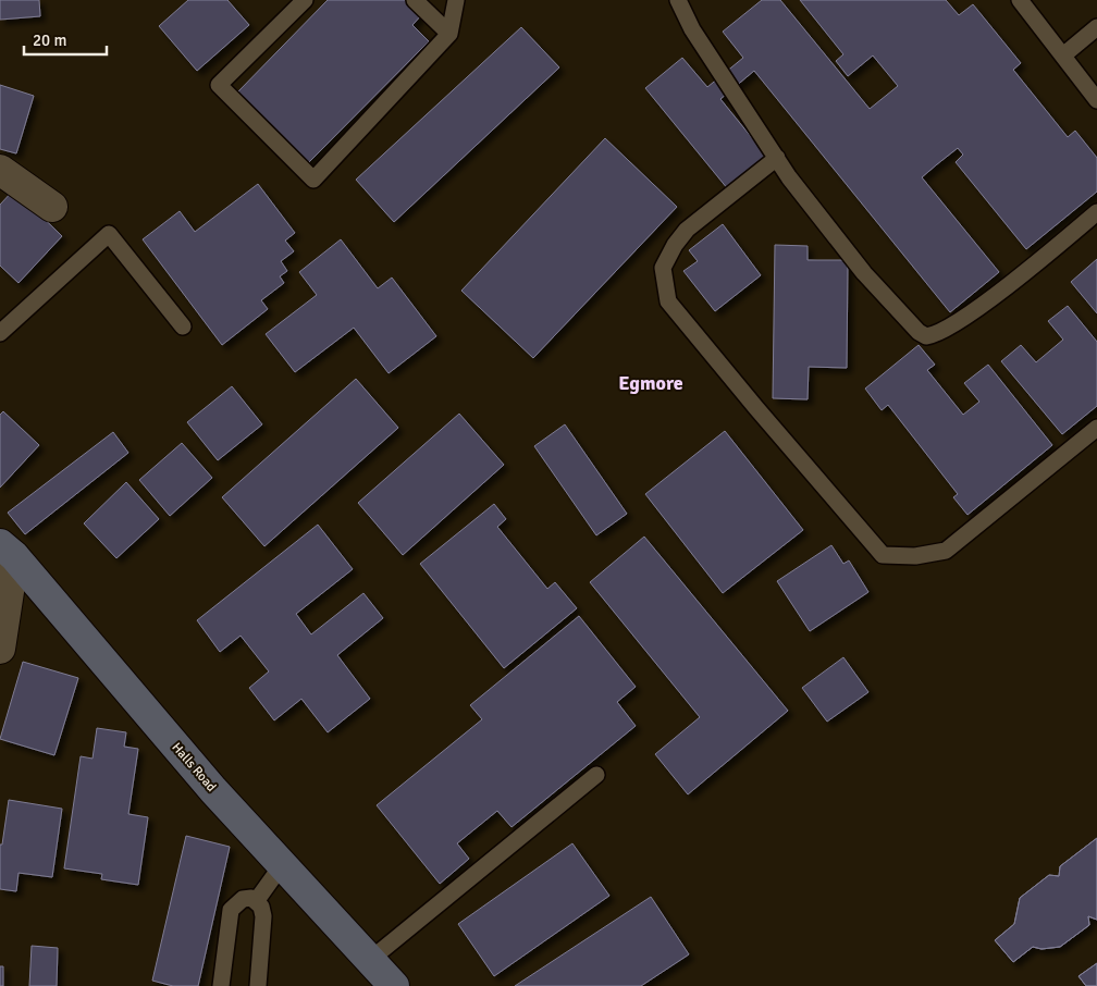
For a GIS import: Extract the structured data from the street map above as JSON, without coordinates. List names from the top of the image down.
{
  "streets": {
    "main road": ["Halls Road"]
  },
  "districts": ["Egmore"],
  "scale_bar": "20 m"
}
